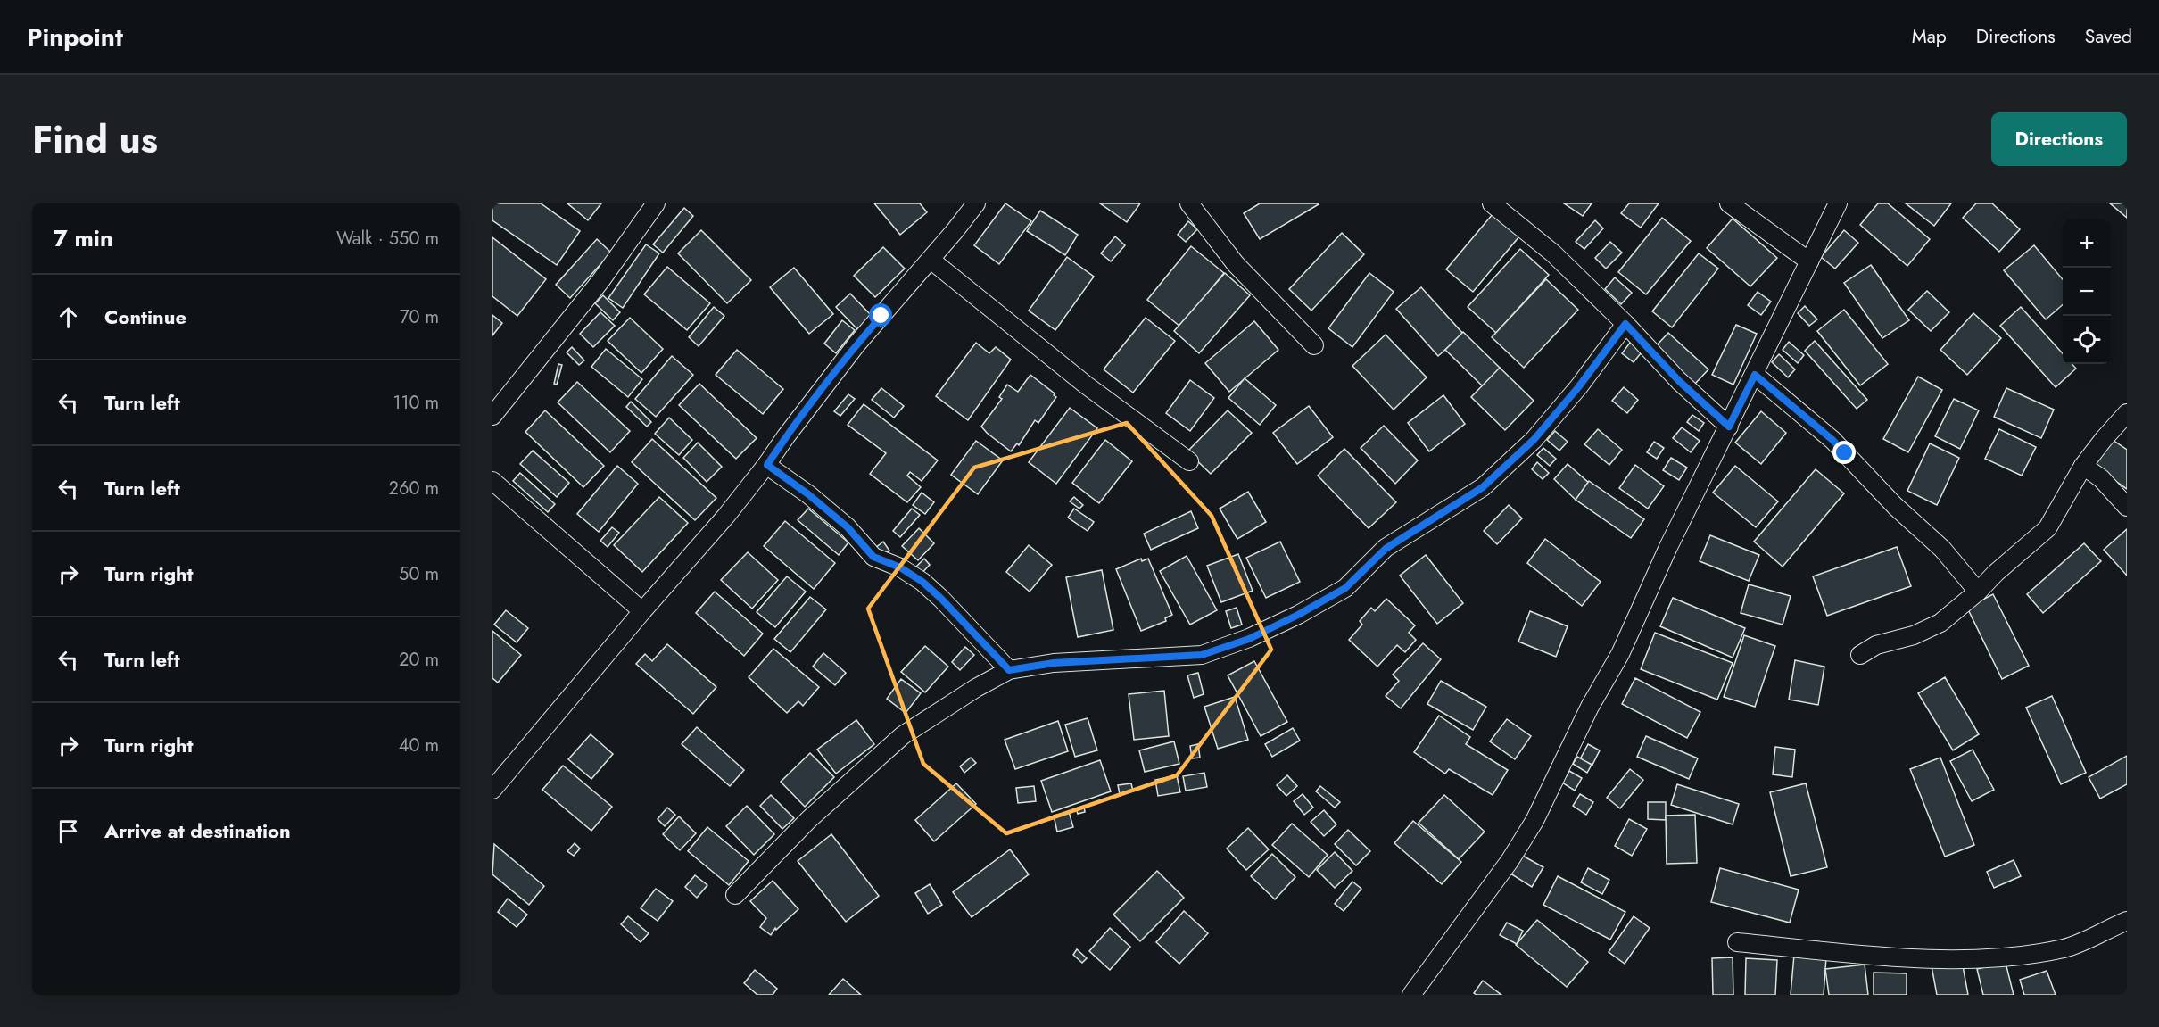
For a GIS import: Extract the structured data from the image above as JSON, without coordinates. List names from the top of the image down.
{
  "page": {
    "header": "Pinpoint",
    "nav": ["Map", "Directions", "Saved"],
    "title": "Find us",
    "buttons": "Directions",
    "heading": ["7 min", "Walk · 550 m"],
    "map_buttons": ["+", "−"],
    "list": [
      ["Continue", "70 m"],
      ["Turn left", "110 m"],
      ["Turn left", "260 m"],
      ["Turn right", "50 m"],
      ["Turn left", "20 m"],
      ["Turn right", "40 m"],
      "Arrive at destination"
    ]
  }
}
